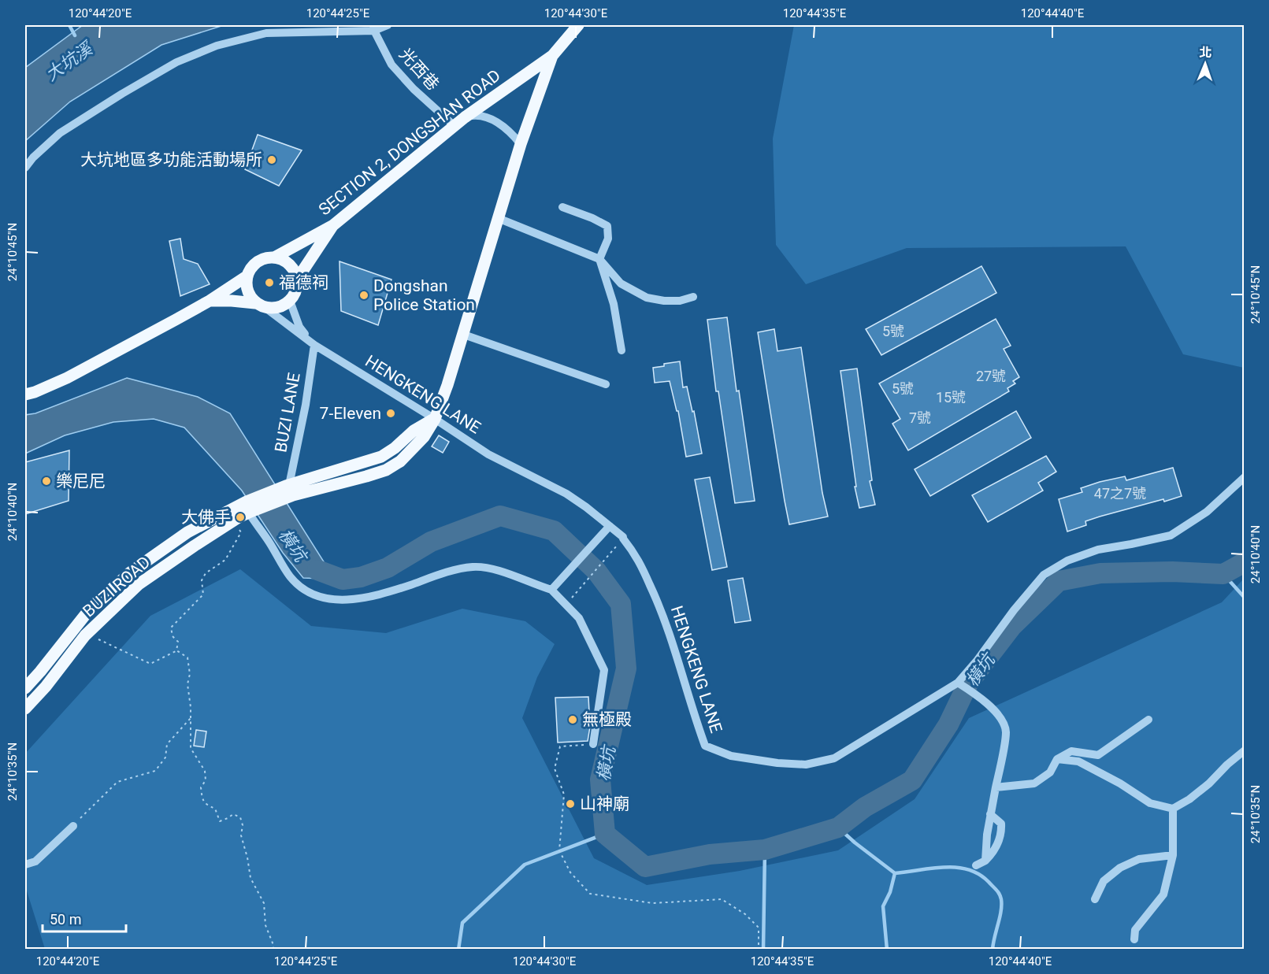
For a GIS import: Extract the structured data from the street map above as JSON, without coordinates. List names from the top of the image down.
{
  "streets": {
    "main road": ["SECTION 2, DONGSHAN ROAD", "BUZI ROAD"],
    "street": ["光西巷", "HENGKENG LANE", "BUZI LANE"]
  },
  "crossings": [
    ["光西巷", "SECTION 2, DONGSHAN ROAD"],
    ["SECTION 2, DONGSHAN ROAD", "HENGKENG LANE"],
    ["HENGKENG LANE", "BUZI LANE"]
  ],
  "water": ["大坑溪", "橫坑"],
  "places": [
    "大坑地區多功能活動場所",
    "福德祠",
    "Dongshan Police Station",
    "7-Eleven",
    "樂尼尼",
    "大佛手",
    "無極殿",
    "山神廟"
  ],
  "house_numbers": [
    "5號",
    "27號",
    "5號",
    "15號",
    "7號",
    "47之7號"
  ],
  "scale_bar": "50 m",
  "north": "top",
  "coordinates": [
    "120°44'20\"E",
    "120°44'25\"E",
    "120°44'30\"E",
    "120°44'35\"E",
    "120°44'40\"E",
    "24°10'45\"N",
    "24°10'40\"N",
    "24°10'35\"N"
  ]
}
